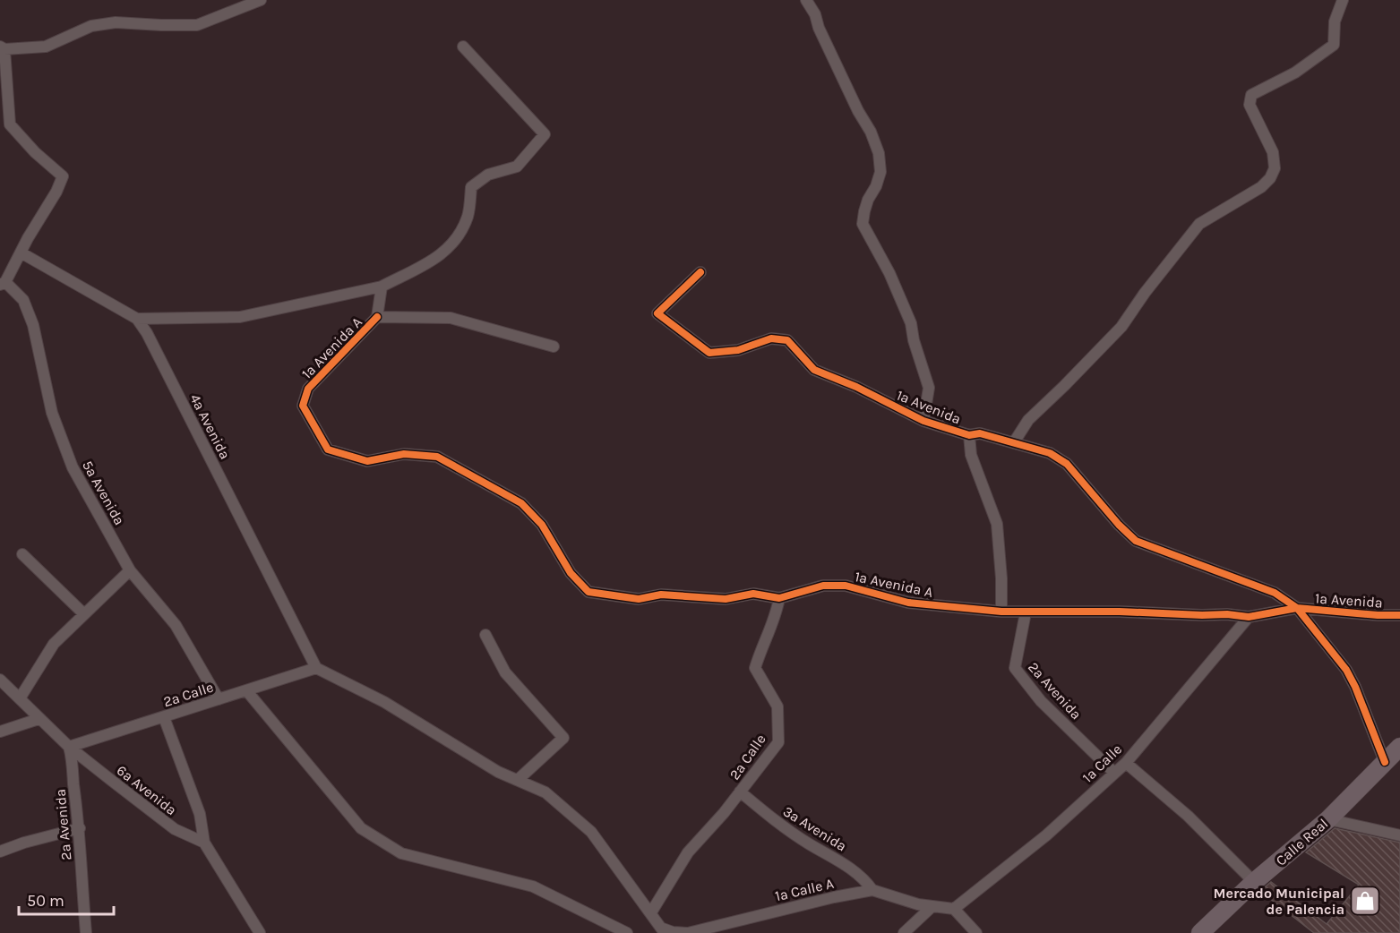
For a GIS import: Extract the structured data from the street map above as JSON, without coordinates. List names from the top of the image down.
{
  "streets": {
    "main road": ["Calle Real"],
    "street": [
      "1a Avenida A",
      "1a Avenida",
      "4a Avenida",
      "5a Avenida",
      "2a Avenida",
      "2a Calle",
      "1a Calle",
      "6a Avenida",
      "3a Avenida",
      "1a Calle A"
    ]
  },
  "crossings": [
    ["1a Avenida A", "1a Avenida"],
    ["1a Avenida A", "2a Avenida"],
    ["1a Avenida A", "2a Calle"],
    ["1a Avenida A", "1a Calle"],
    ["1a Avenida", "Calle Real"],
    ["4a Avenida", "2a Calle"],
    ["5a Avenida", "2a Calle"],
    ["2a Avenida", "2a Calle"],
    ["2a Avenida", "1a Calle"],
    ["2a Avenida", "6a Avenida"],
    ["2a Calle", "6a Avenida"],
    ["2a Calle", "3a Avenida"],
    ["1a Calle", "1a Calle A"],
    ["3a Avenida", "1a Calle A"]
  ],
  "places": {
    "shop": ["Mercado Municipal de Palencia"]
  },
  "scale_bar": "50 m"
}
